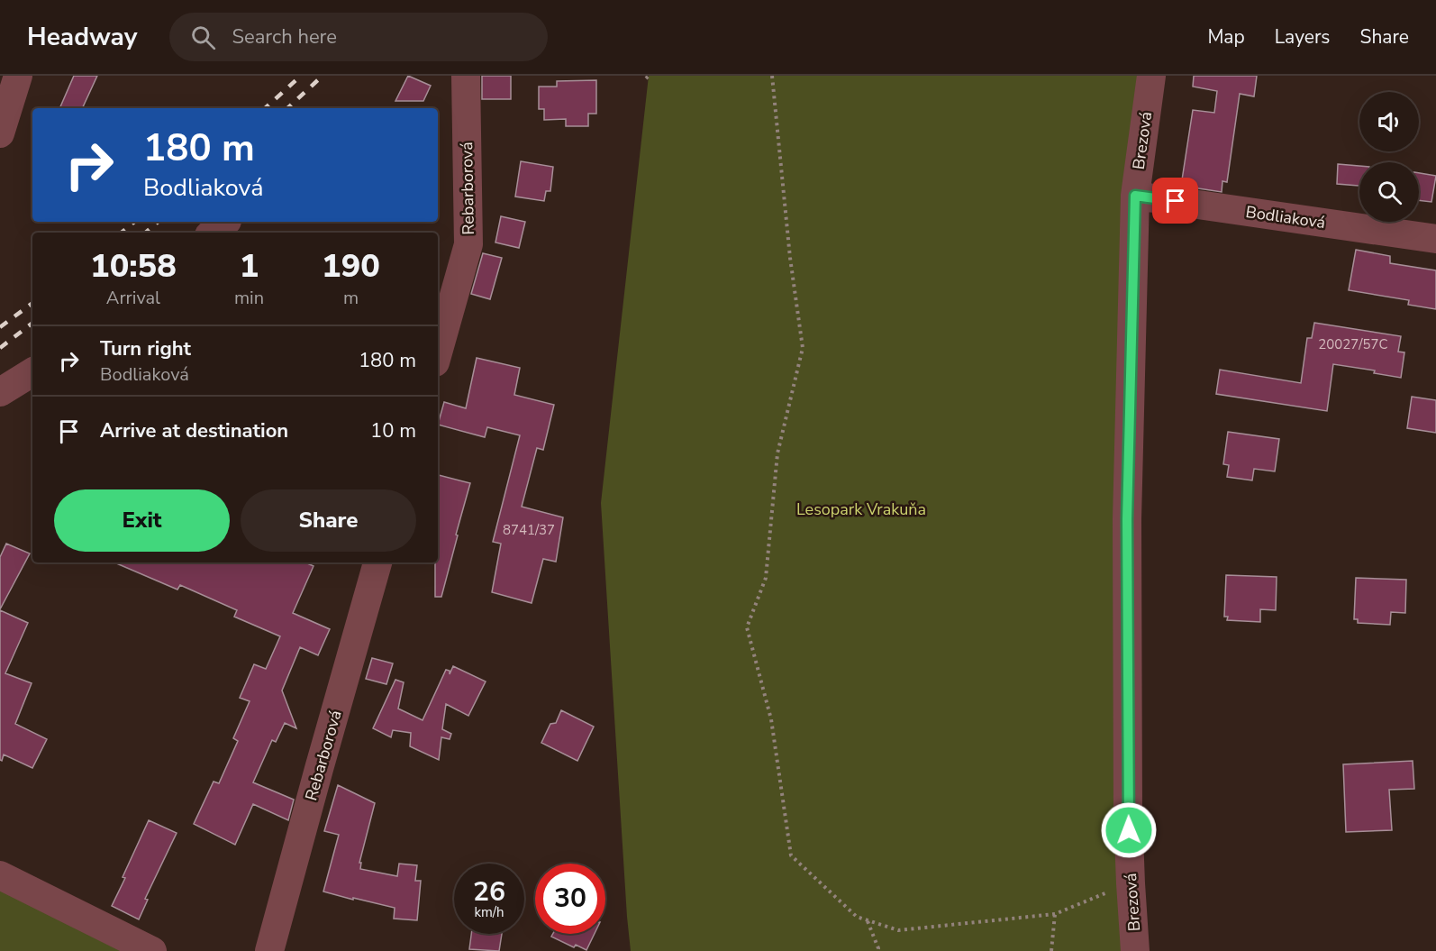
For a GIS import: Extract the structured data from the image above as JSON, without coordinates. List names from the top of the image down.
{
  "streets": {
    "street": ["Brezová", "Rebarborová", "Bodliaková"]
  },
  "crossings": [
    ["Brezová", "Bodliaková"]
  ],
  "parks": ["Lesopark Vrakuňa"],
  "house_numbers": ["20027/57C", "8741/37"],
  "page": {
    "header": "Headway",
    "search": "Search here",
    "nav": ["Map", "Layers", "Share"],
    "turn": ["180 m", "Bodliaková"],
    "eta": [
      "10:58",
      "Arrival",
      "1",
      "min",
      "190",
      "m"
    ],
    "list": [
      {
        "name": "Turn right",
        "note": "Bodliaková",
        "value": "180 m"
      },
      {
        "name": "Arrive at destination",
        "value": "10 m"
      }
    ],
    "buttons": ["Exit", "Share"],
    "speed": "26 km/h",
    "limit": "30"
  }
}
